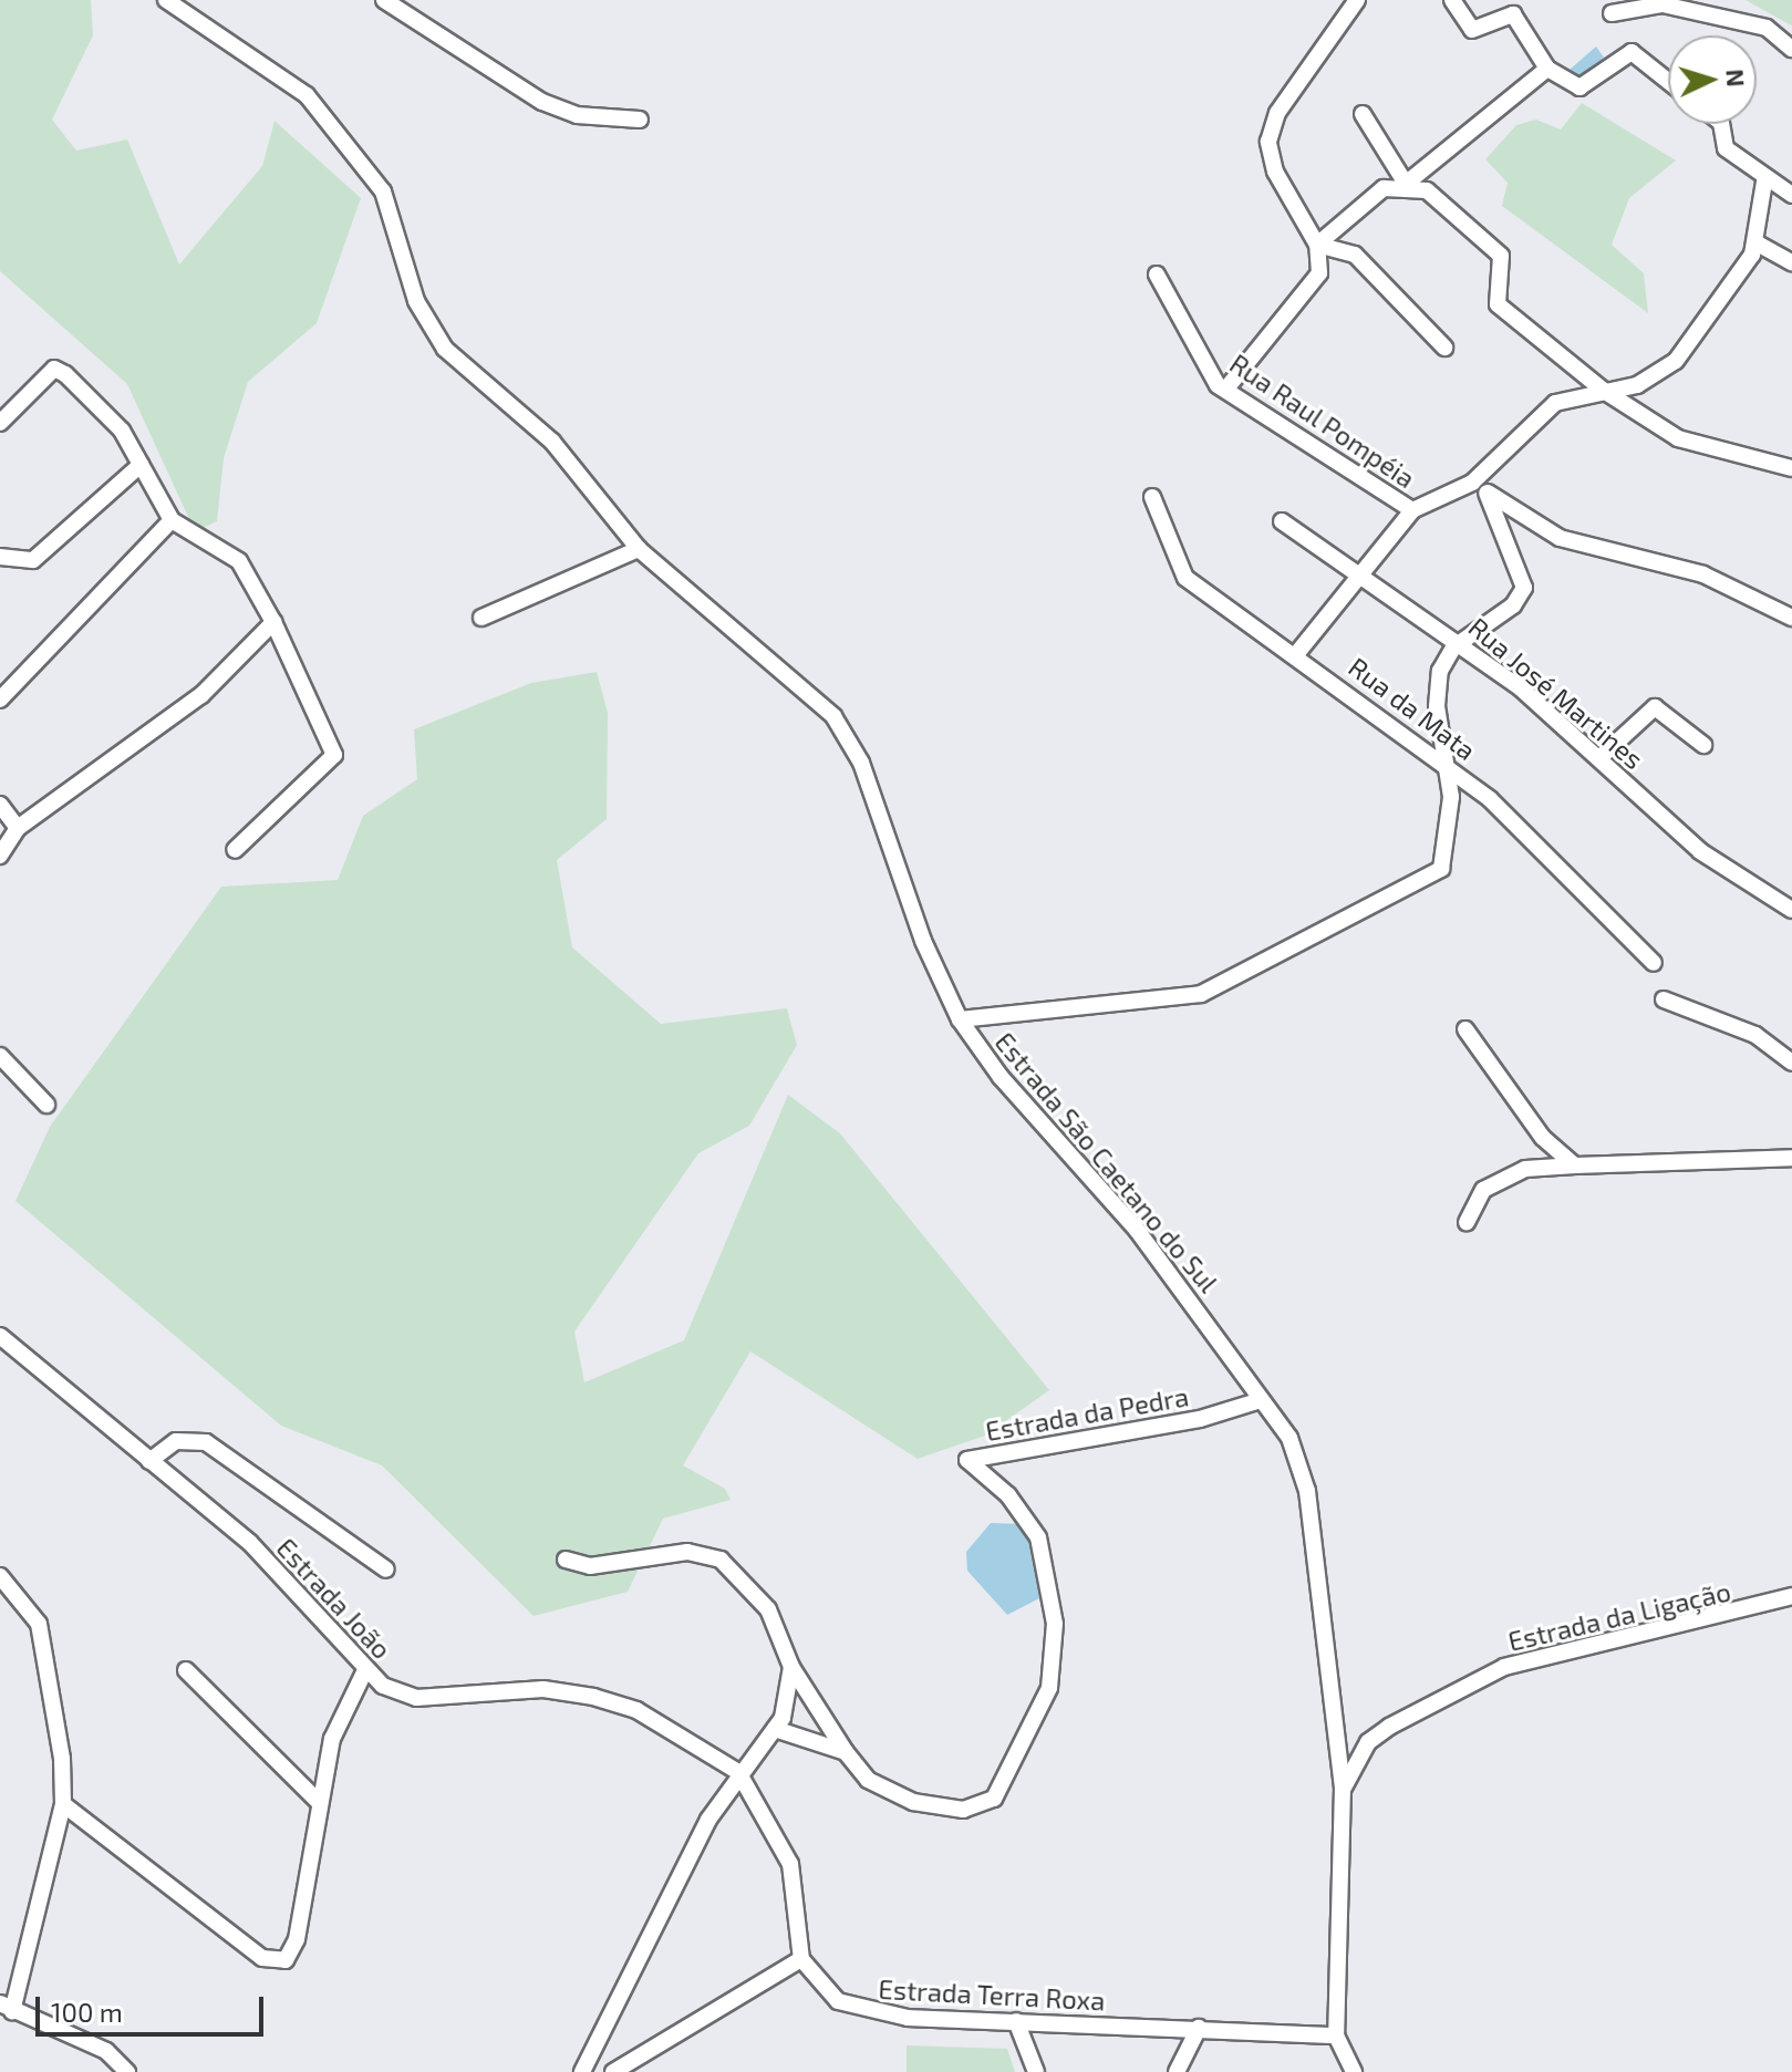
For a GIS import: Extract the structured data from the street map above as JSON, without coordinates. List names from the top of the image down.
{
  "streets": {
    "street": [
      "Rua Raul Pompéia",
      "Rua José Martines",
      "Rua da Mata",
      "Estrada São Caetano do Sul",
      "Estrada da Pedra",
      "Estrada João",
      "Estrada da Ligação",
      "Estrada Terra Roxa"
    ]
  },
  "crossings": [
    ["Rua Raul Pompéia", "Rua José Martines"],
    ["Rua Raul Pompéia", "Rua da Mata"],
    ["Estrada São Caetano do Sul", "Estrada da Pedra"],
    ["Estrada São Caetano do Sul", "Estrada da Ligação"]
  ],
  "scale_bar": "100 m",
  "north": "right"
}
